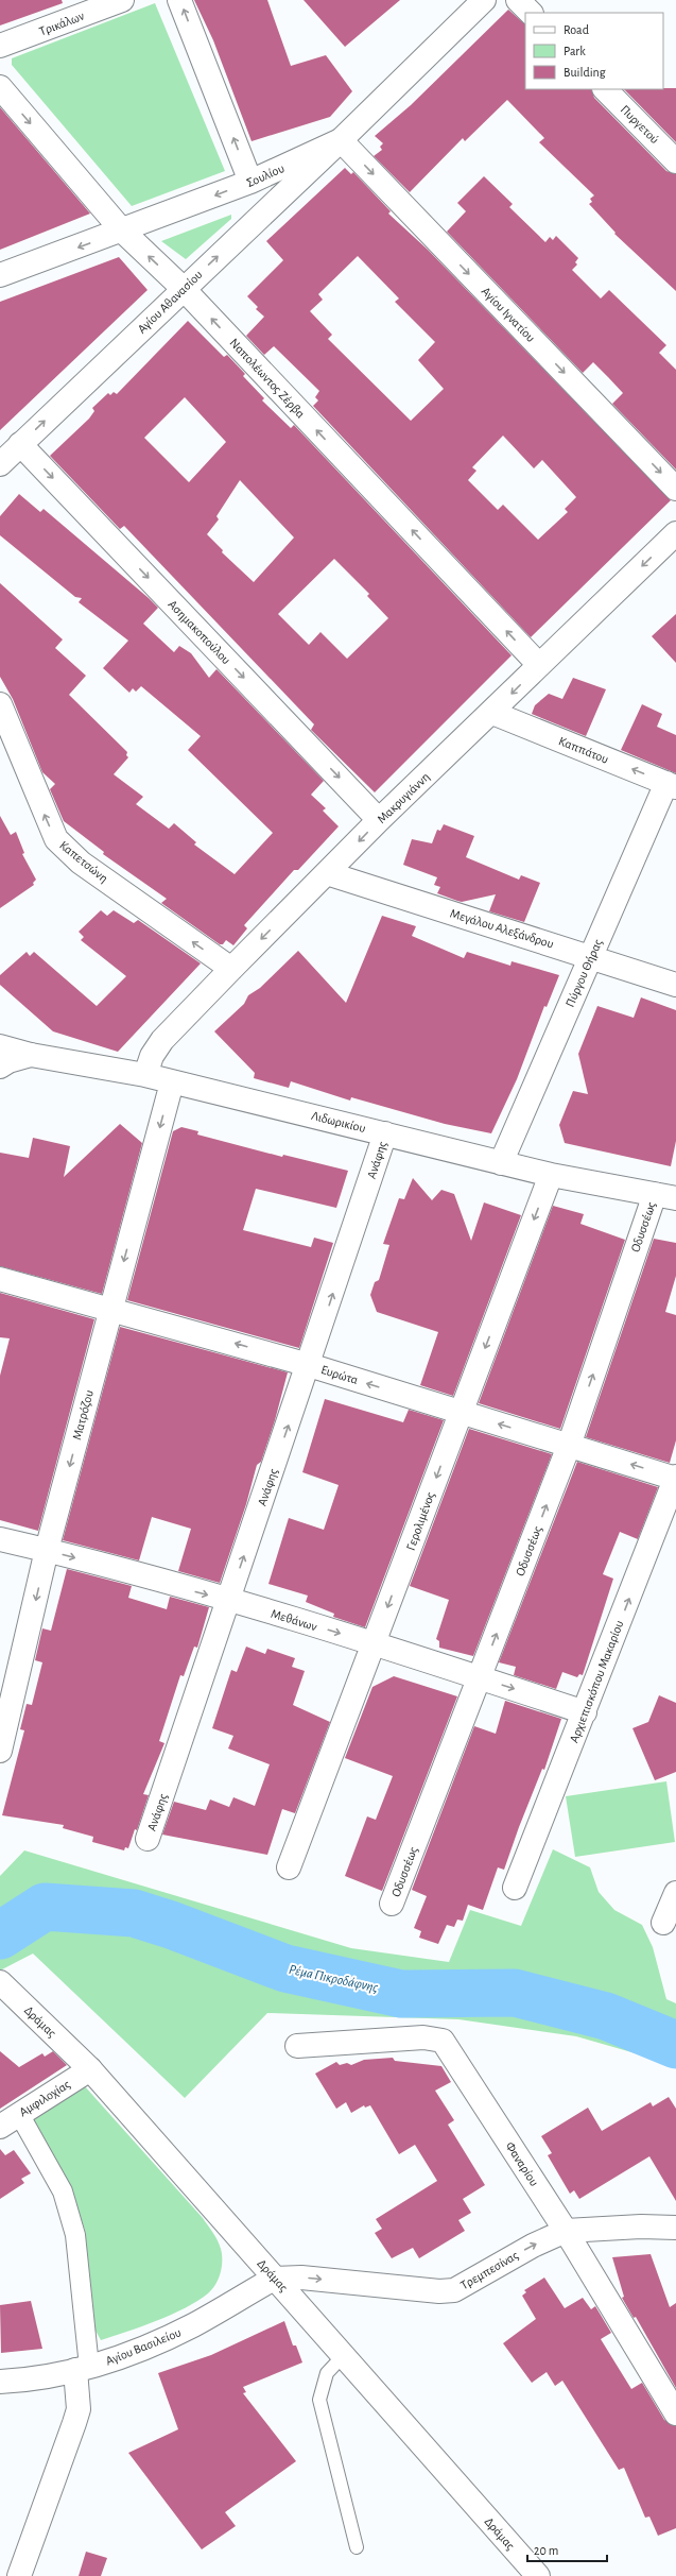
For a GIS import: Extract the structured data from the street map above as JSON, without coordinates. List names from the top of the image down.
{
  "streets": {
    "street": [
      "Τρικάλων",
      "Πυργετού",
      "Σουλίου",
      "Αγίου Αθανασίου",
      "Αγίου Ιγνατίου",
      "Ναπολέωντος Ζέρβα",
      "Ασημακοπούλου",
      "Καππάτου",
      "Μακρυγιάννη",
      "Καπετσώνη",
      "Μεγάλου Αλεξάνδρου",
      "Πύργου Θήρας",
      "Λιδωρικίου",
      "Ανάφης",
      "Οδυσσέως",
      "Ευρώτα",
      "Ματρόζου",
      "Γερολιμένος",
      "Μεθάνων",
      "Αρχιεπισκόπου Μακαρίου",
      "Δράμας",
      "Αμφιλοχίας",
      "Φαναρίου",
      "Τρεμπεσίνας",
      "Αγίου Βασιλείου"
    ]
  },
  "crossings": [
    ["Σουλίου", "Αγίου Αθανασίου"],
    ["Σουλίου", "Αγίου Ιγνατίου"],
    ["Σουλίου", "Ναπολέωντος Ζέρβα"],
    ["Αγίου Αθανασίου", "Αγίου Ιγνατίου"],
    ["Αγίου Αθανασίου", "Ναπολέωντος Ζέρβα"],
    ["Αγίου Αθανασίου", "Ασημακοπούλου"],
    ["Ναπολέωντος Ζέρβα", "Μακρυγιάννη"],
    ["Ασημακοπούλου", "Μακρυγιάννη"],
    ["Καππάτου", "Μακρυγιάννη"],
    ["Καππάτου", "Πύργου Θήρας"],
    ["Μακρυγιάννη", "Καπετσώνη"],
    ["Μακρυγιάννη", "Μεγάλου Αλεξάνδρου"],
    ["Μακρυγιάννη", "Λιδωρικίου"],
    ["Μεγάλου Αλεξάνδρου", "Πύργου Θήρας"],
    ["Πύργου Θήρας", "Λιδωρικίου"],
    ["Λιδωρικίου", "Ανάφης"],
    ["Λιδωρικίου", "Οδυσσέως"],
    ["Λιδωρικίου", "Ματρόζου"],
    ["Λιδωρικίου", "Γερολιμένος"],
    ["Ανάφης", "Ευρώτα"],
    ["Ανάφης", "Μεθάνων"],
    ["Οδυσσέως", "Ευρώτα"],
    ["Οδυσσέως", "Μεθάνων"],
    ["Ευρώτα", "Ματρόζου"],
    ["Ευρώτα", "Γερολιμένος"],
    ["Ευρώτα", "Αρχιεπισκόπου Μακαρίου"],
    ["Ματρόζου", "Μεθάνων"],
    ["Γερολιμένος", "Μεθάνων"],
    ["Μεθάνων", "Αρχιεπισκόπου Μακαρίου"],
    ["Δράμας", "Αμφιλοχίας"],
    ["Δράμας", "Τρεμπεσίνας"],
    ["Δράμας", "Αγίου Βασιλείου"],
    ["Φαναρίου", "Τρεμπεσίνας"],
    ["Τρεμπεσίνας", "Αγίου Βασιλείου"]
  ],
  "one_way": [
    "Σουλίου",
    "Αγίου Αθανασίου",
    "Αγίου Ιγνατίου",
    "Ασημακοπούλου",
    "Καππάτου",
    "Μακρυγιάννη",
    "Καπετσώνη",
    "Ανάφης",
    "Οδυσσέως",
    "Ευρώτα",
    "Ματρόζου",
    "Γερολιμένος",
    "Μεθάνων",
    "Αρχιεπισκόπου Μακαρίου",
    "Τρεμπεσίνας"
  ],
  "water": ["Ρέμα Πικροδάφνης"],
  "legend": ["Road", "Park", "Building"],
  "scale_bar": "20 m"
}
